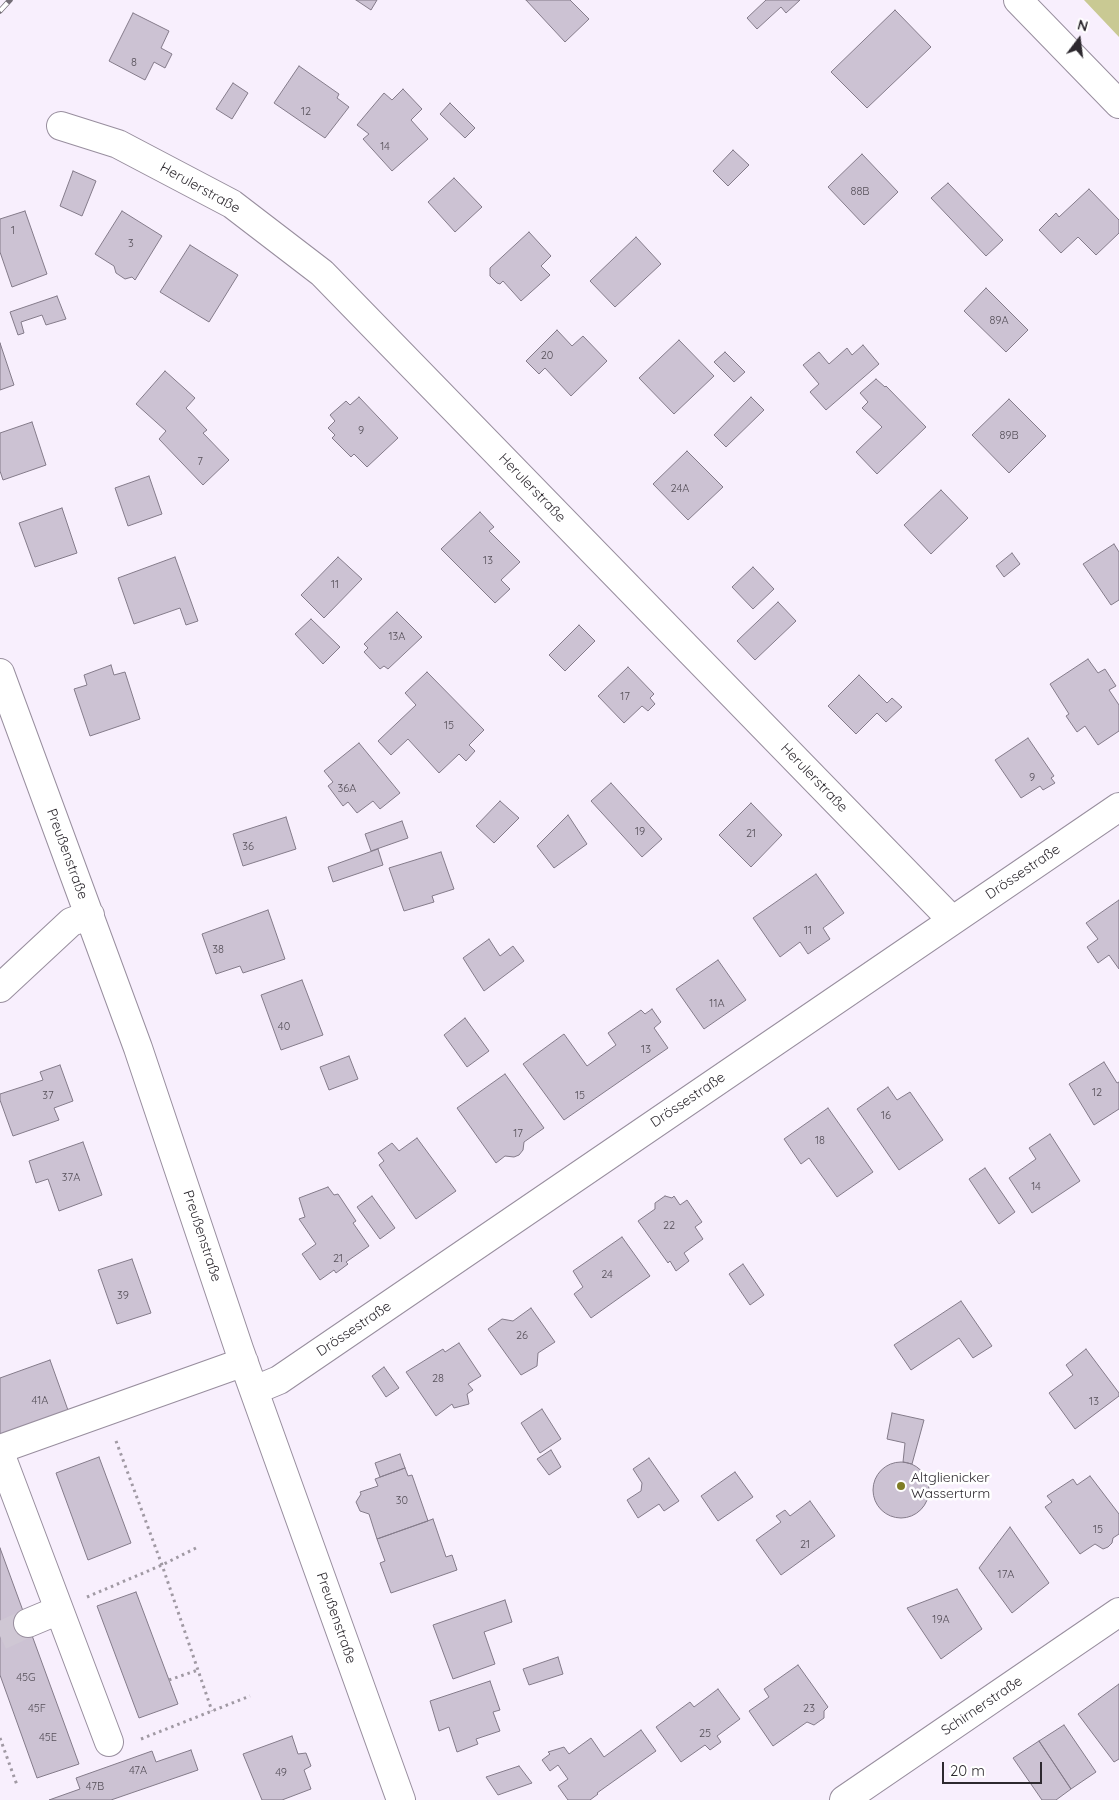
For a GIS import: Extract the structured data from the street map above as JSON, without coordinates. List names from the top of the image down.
{
  "streets": {
    "street": [
      "Herulerstraße",
      "Preußenstraße",
      "Drössestraße",
      "Schirnerstraße"
    ]
  },
  "crossings": [
    ["Herulerstraße", "Drössestraße"],
    ["Preußenstraße", "Drössestraße"]
  ],
  "places": ["Altglienicker Wasserturm"],
  "house_numbers": [
    "8",
    "12",
    "14",
    "88B",
    "1",
    "3",
    "89A",
    "20",
    "9",
    "89B",
    "7",
    "24A",
    "13",
    "11",
    "13A",
    "17",
    "15",
    "9",
    "36A",
    "19",
    "21",
    "36",
    "11",
    "38",
    "11A",
    "40",
    "13",
    "12",
    "37",
    "15",
    "16",
    "17",
    "18",
    "37A",
    "14",
    "22",
    "21",
    "24",
    "39",
    "26",
    "28",
    "41A",
    "13",
    "30",
    "15",
    "21",
    "17A",
    "19A",
    "45G",
    "45F",
    "23",
    "25",
    "45E",
    "47A",
    "49",
    "47B"
  ],
  "scale_bar": "20 m",
  "north": "top"
}
